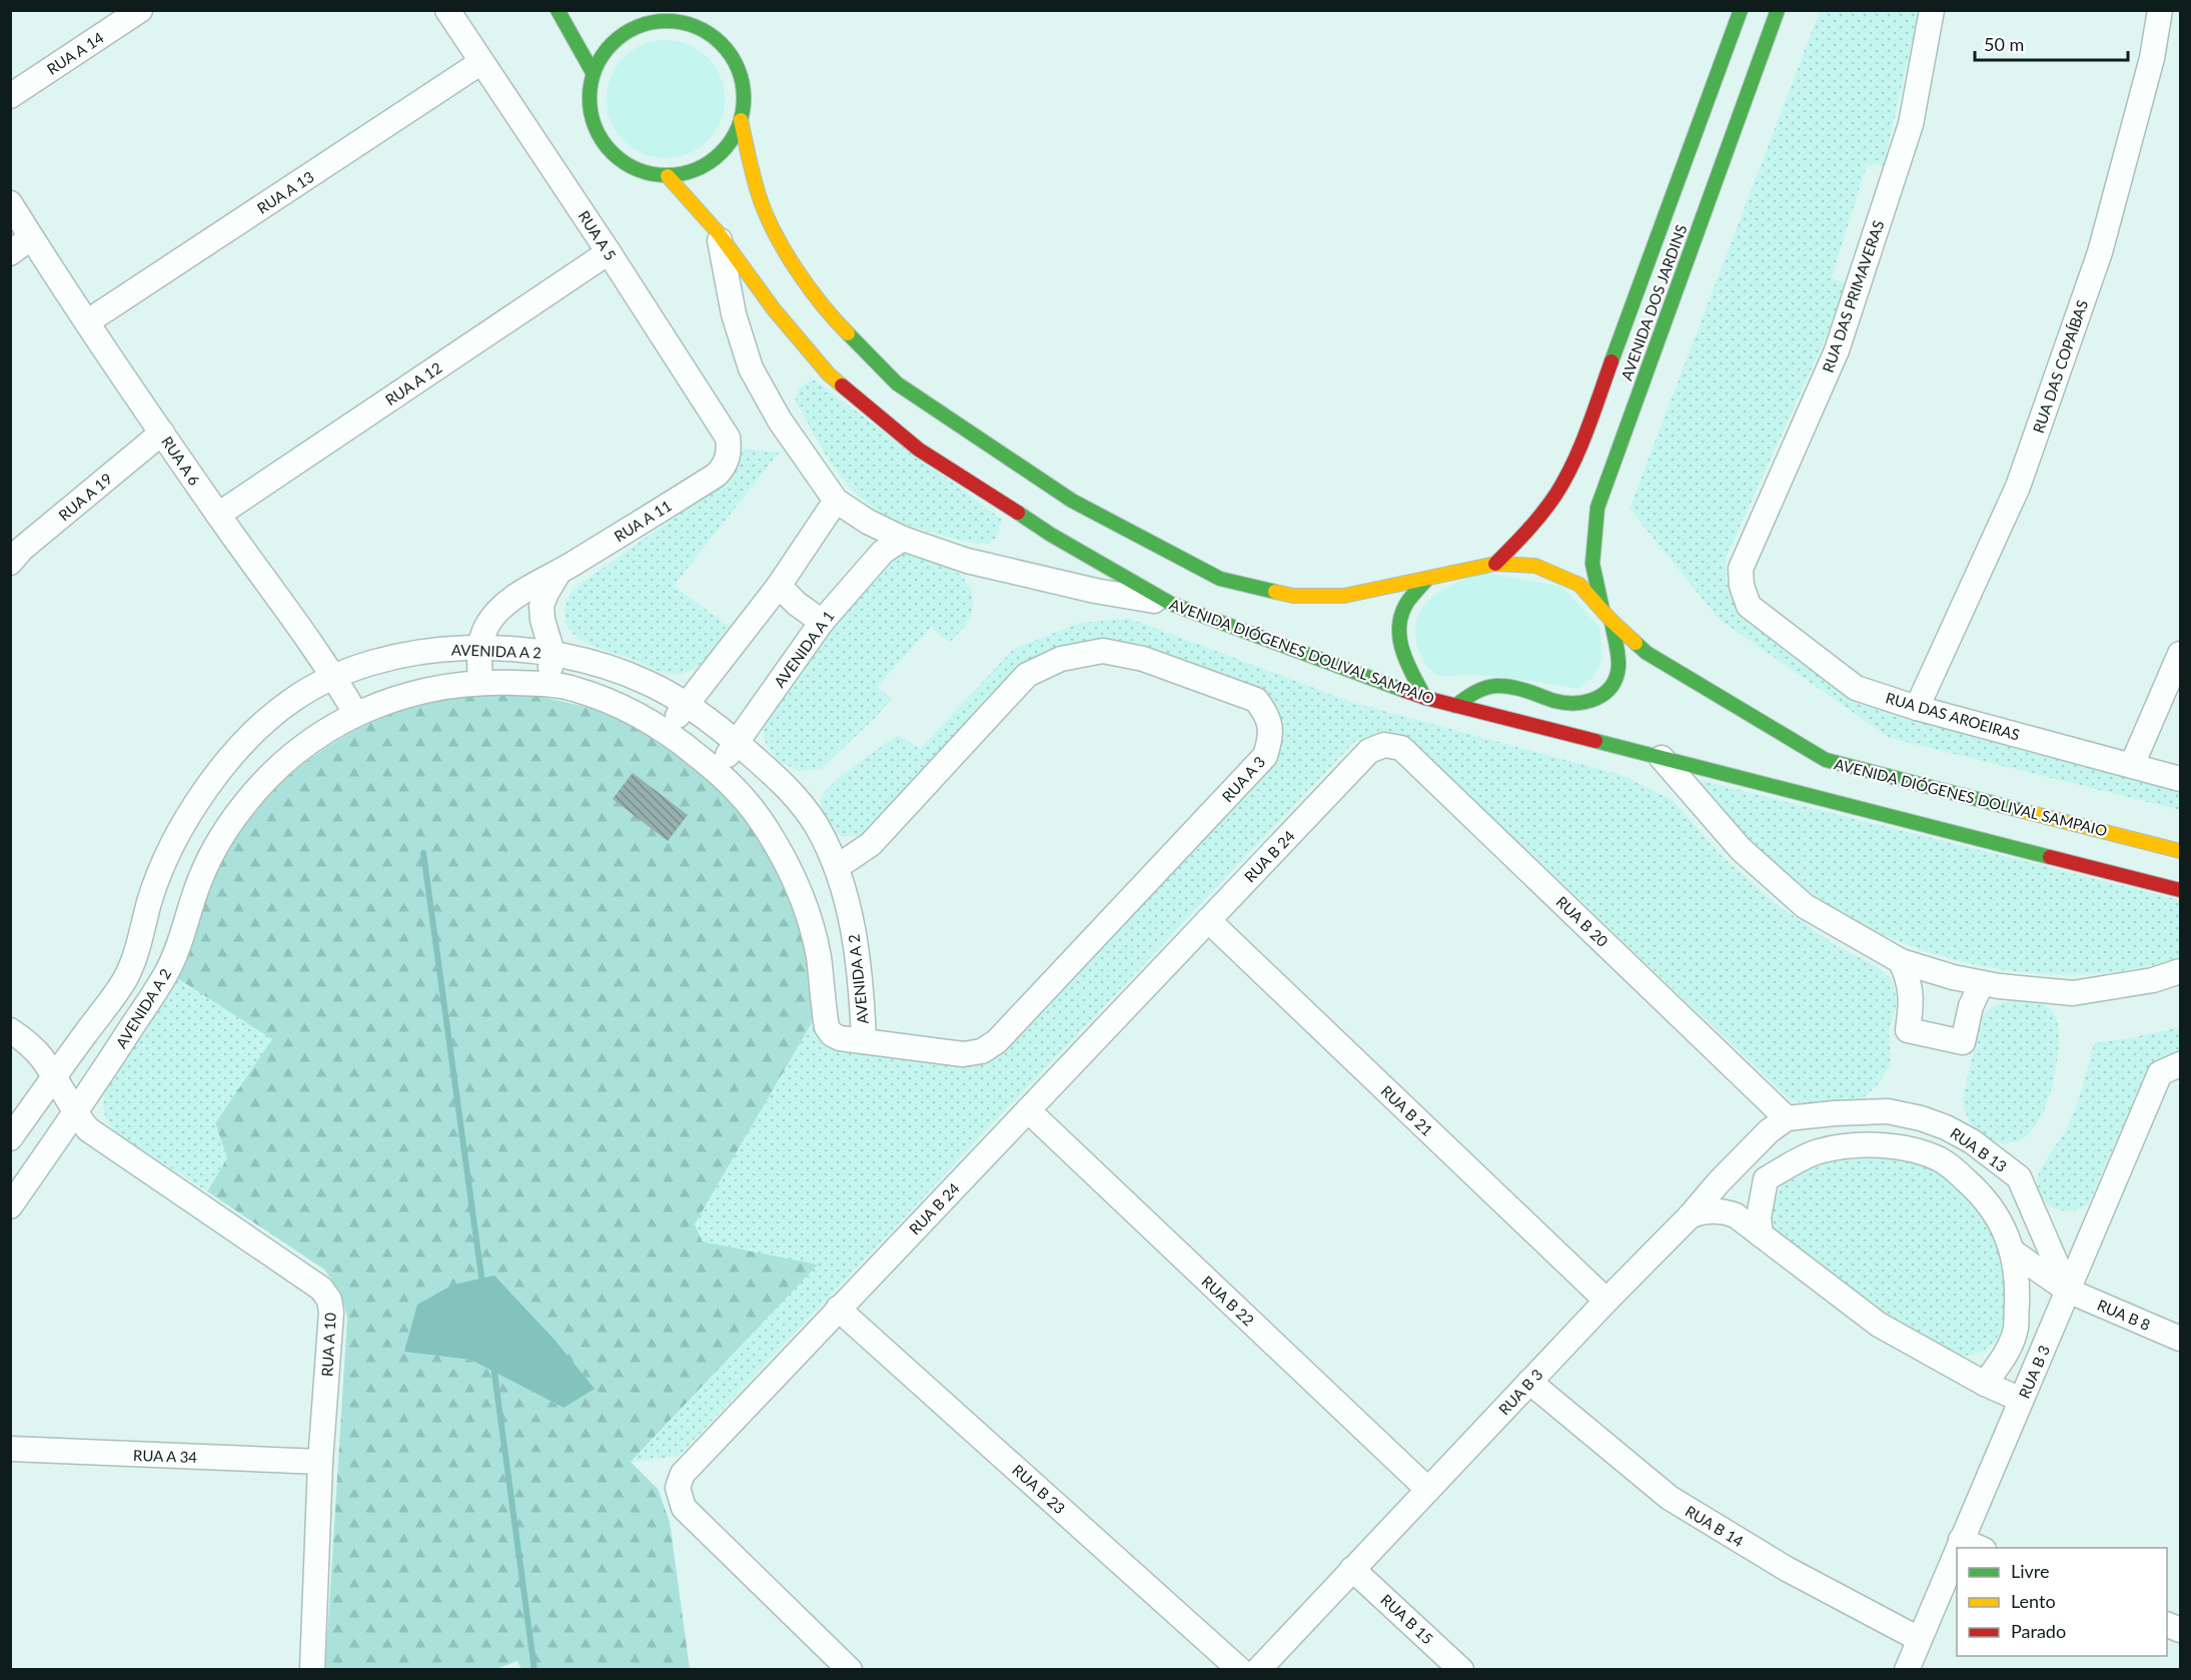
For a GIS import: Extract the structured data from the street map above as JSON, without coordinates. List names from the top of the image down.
{
  "streets": {
    "street": [
      "RUA A 14",
      "RUA A 13",
      "RUA A 5",
      "RUA DAS PRIMAVERAS",
      "AVENIDA DOS JARDINS",
      "RUA DAS COPAÍBAS",
      "RUA A 12",
      "RUA A 6",
      "RUA A 19",
      "RUA A 11",
      "AVENIDA A 1",
      "AVENIDA A 2",
      "AVENIDA DIÓGENES DOLIVAL SAMPAIO",
      "RUA DAS AROEIRAS",
      "RUA A 3",
      "RUA B 24",
      "RUA B 20",
      "RUA B 21",
      "RUA B 13",
      "RUA B 22",
      "RUA B 8",
      "RUA A 10",
      "RUA B 3",
      "RUA A 34",
      "RUA B 23",
      "RUA B 14",
      "RUA B 15"
    ]
  },
  "crossings": [
    ["RUA A 13", "RUA A 5"],
    ["RUA A 13", "RUA A 6"],
    ["RUA A 5", "RUA A 12"],
    ["RUA A 5", "RUA A 11"],
    ["RUA DAS PRIMAVERAS", "RUA DAS AROEIRAS"],
    ["AVENIDA DOS JARDINS", "AVENIDA DIÓGENES DOLIVAL SAMPAIO"],
    ["RUA DAS COPAÍBAS", "RUA DAS AROEIRAS"],
    ["RUA A 12", "RUA A 6"],
    ["RUA A 6", "RUA A 19"],
    ["RUA A 6", "AVENIDA A 2"],
    ["RUA A 11", "AVENIDA A 2"],
    ["AVENIDA A 1", "AVENIDA A 2"],
    ["AVENIDA A 2", "RUA A 3"],
    ["AVENIDA A 2", "RUA A 10"],
    ["RUA B 24", "RUA B 20"],
    ["RUA B 24", "RUA B 21"],
    ["RUA B 24", "RUA B 22"],
    ["RUA B 24", "RUA B 23"],
    ["RUA B 20", "RUA B 13"],
    ["RUA B 20", "RUA B 3"],
    ["RUA B 21", "RUA B 3"],
    ["RUA B 13", "RUA B 8"],
    ["RUA B 13", "RUA B 3"],
    ["RUA B 22", "RUA B 3"],
    ["RUA B 8", "RUA B 3"],
    ["RUA A 10", "RUA A 34"],
    ["RUA B 3", "RUA B 14"],
    ["RUA B 3", "RUA B 15"]
  ],
  "legend": ["Livre", "Lento", "Parado"],
  "scale_bar": "50 m"
}
